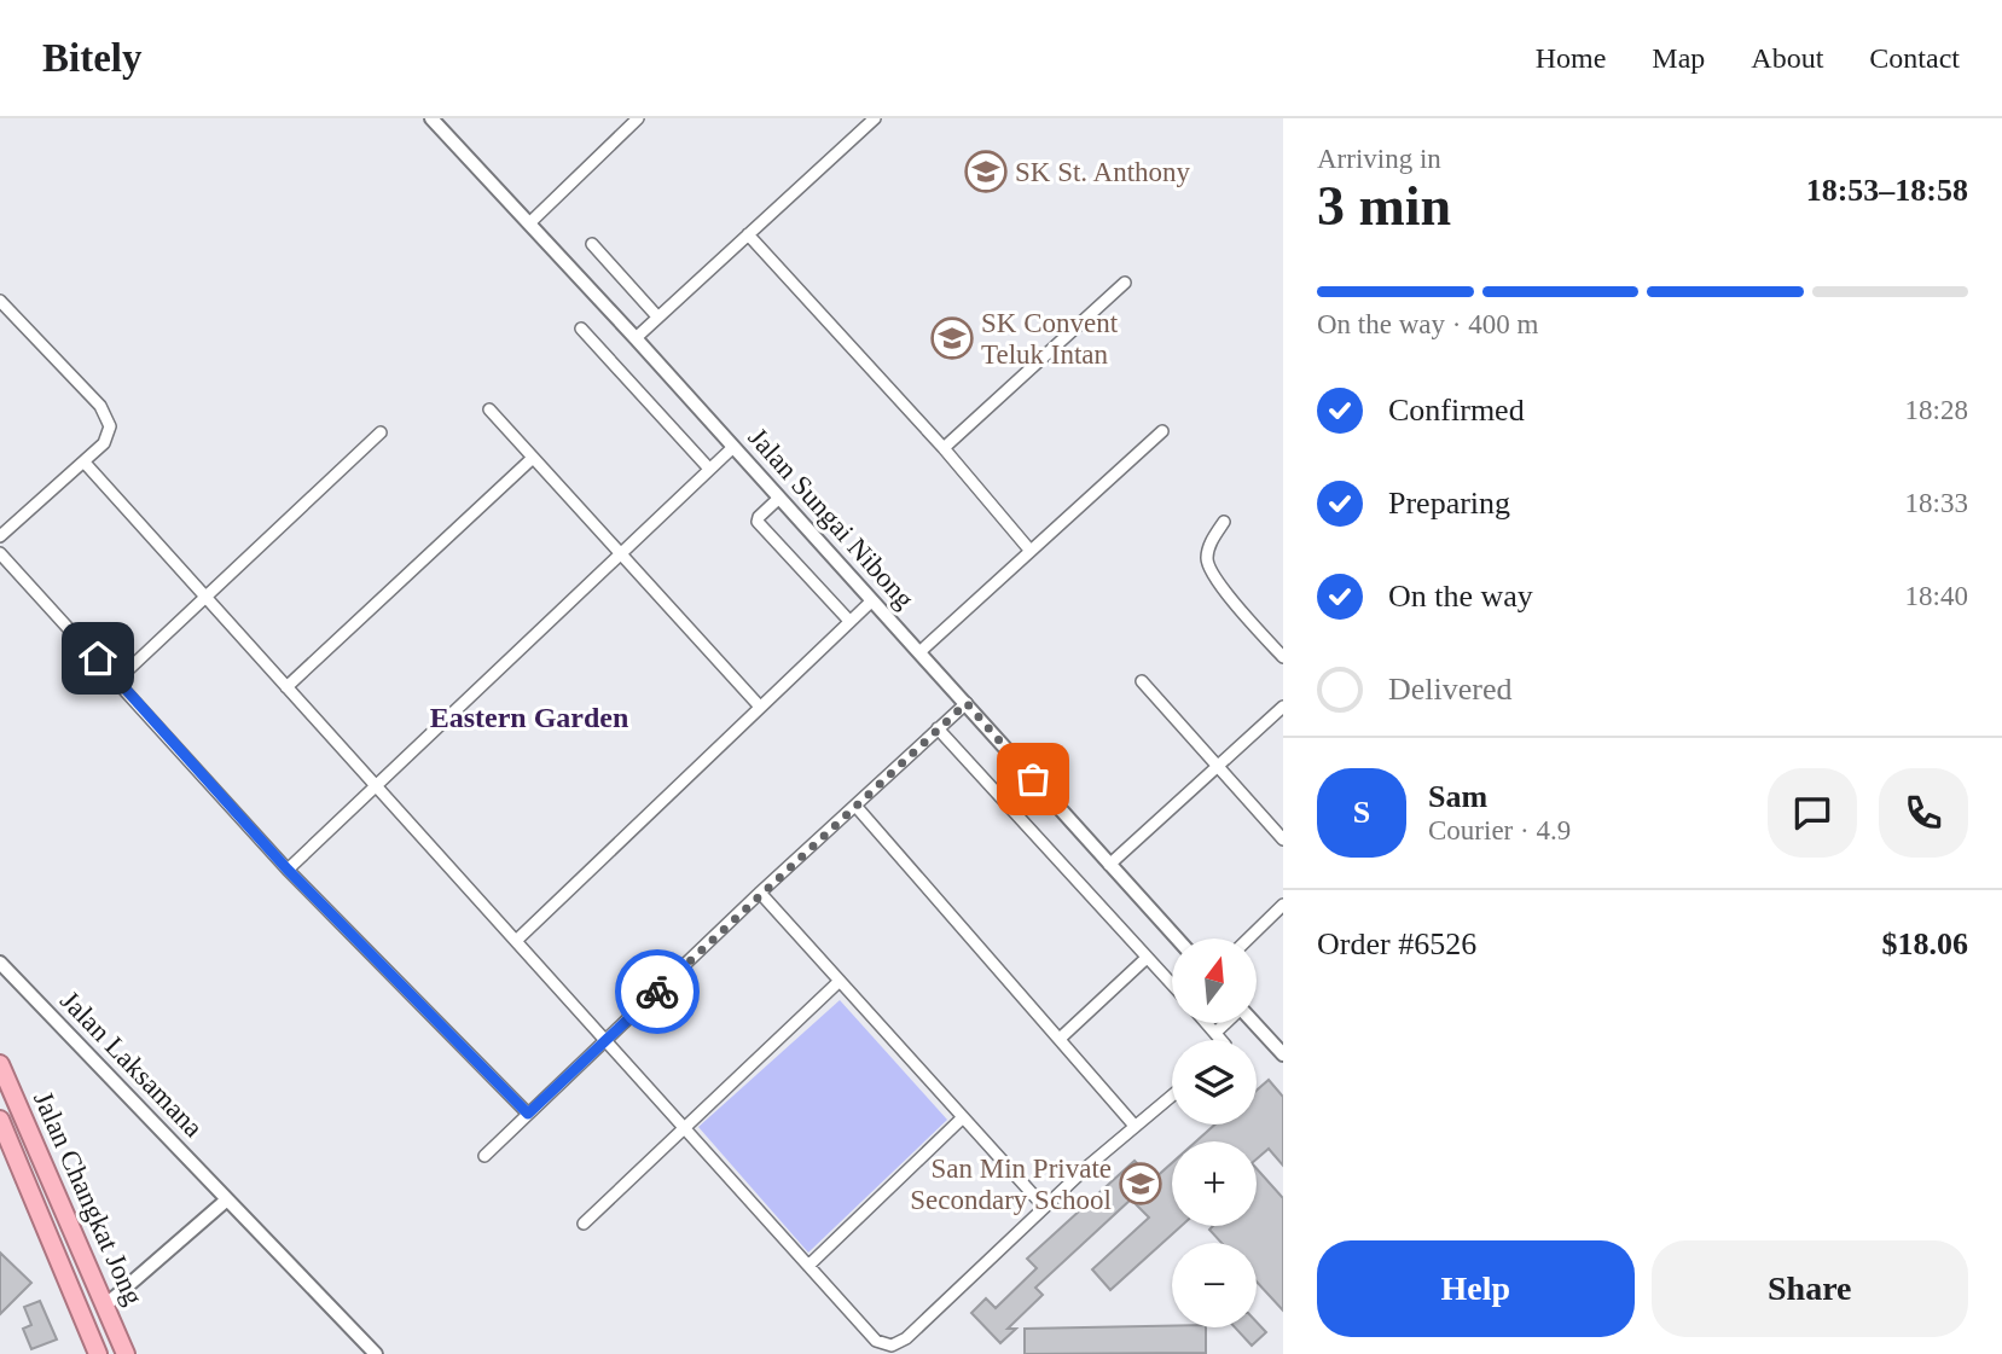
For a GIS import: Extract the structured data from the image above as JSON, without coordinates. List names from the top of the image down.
{
  "streets": {
    "highway": ["Jalan Changkat Jong"],
    "street": ["Jalan Sungai Nibong", "Jalan Laksamana"]
  },
  "districts": ["Eastern Garden"],
  "places": {
    "school or university": ["SK St. Anthony", "SK Convent Teluk Intan", "San Min Private Secondary School"]
  },
  "north": "top",
  "page": {
    "header": "Bitely",
    "nav": [
      "Home",
      "Map",
      "About",
      "Contact"
    ],
    "heading": ["3 min", "Arriving in", "18:53–18:58"],
    "panel": [
      "Sam",
      "Courier · 4.9",
      "Order #6526",
      "$18.06"
    ],
    "bar": "On the way · 400 m",
    "list": [
      ["Confirmed", "18:28"],
      ["Preparing", "18:33"],
      ["On the way", "18:40"],
      "Delivered"
    ],
    "round": "S",
    "map_buttons": ["+", "−"],
    "buttons": ["Help", "Share"]
  }
}
